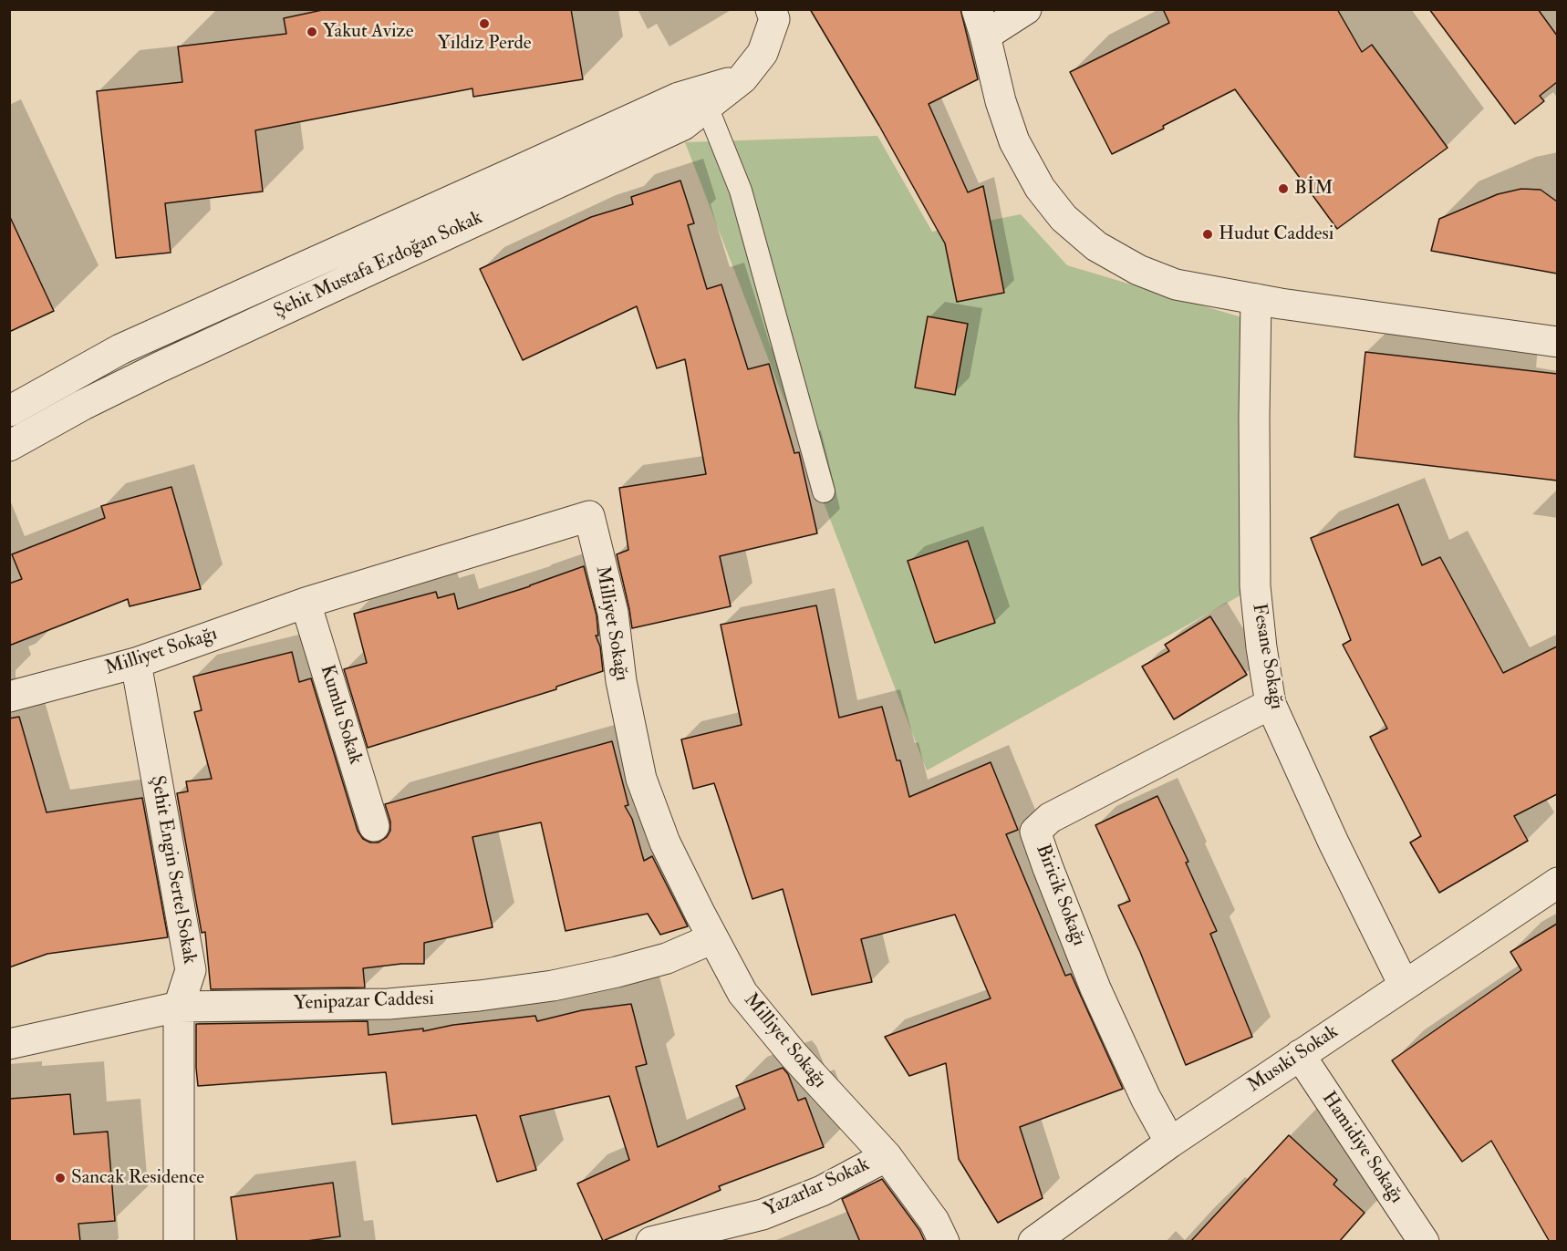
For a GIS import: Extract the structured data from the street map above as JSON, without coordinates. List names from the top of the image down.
{
  "streets": {
    "street": [
      "Şehit Mustafa Erdoğan Sokak",
      "Milliyet Sokağı",
      "Fesane Sokağı",
      "Kumlu Sokak",
      "Şehit Engin Sertel Sokak",
      "Biricik Sokağı",
      "Yenipazar Caddesi",
      "Musıki Sokak",
      "Hamidiye Sokağı",
      "Yazarlar Sokak"
    ]
  },
  "crossings": [
    ["Milliyet Sokağı", "Kumlu Sokak"],
    ["Milliyet Sokağı", "Şehit Engin Sertel Sokak"],
    ["Milliyet Sokağı", "Yenipazar Caddesi"],
    ["Milliyet Sokağı", "Yazarlar Sokak"],
    ["Fesane Sokağı", "Biricik Sokağı"],
    ["Fesane Sokağı", "Musıki Sokak"],
    ["Şehit Engin Sertel Sokak", "Yenipazar Caddesi"],
    ["Biricik Sokağı", "Musıki Sokak"],
    ["Musıki Sokak", "Hamidiye Sokağı"]
  ],
  "places": [
    "Yıldız Perde",
    "Yakut Avize",
    "BİM",
    "Hudut Caddesi",
    "Sancak Residence"
  ]
}
